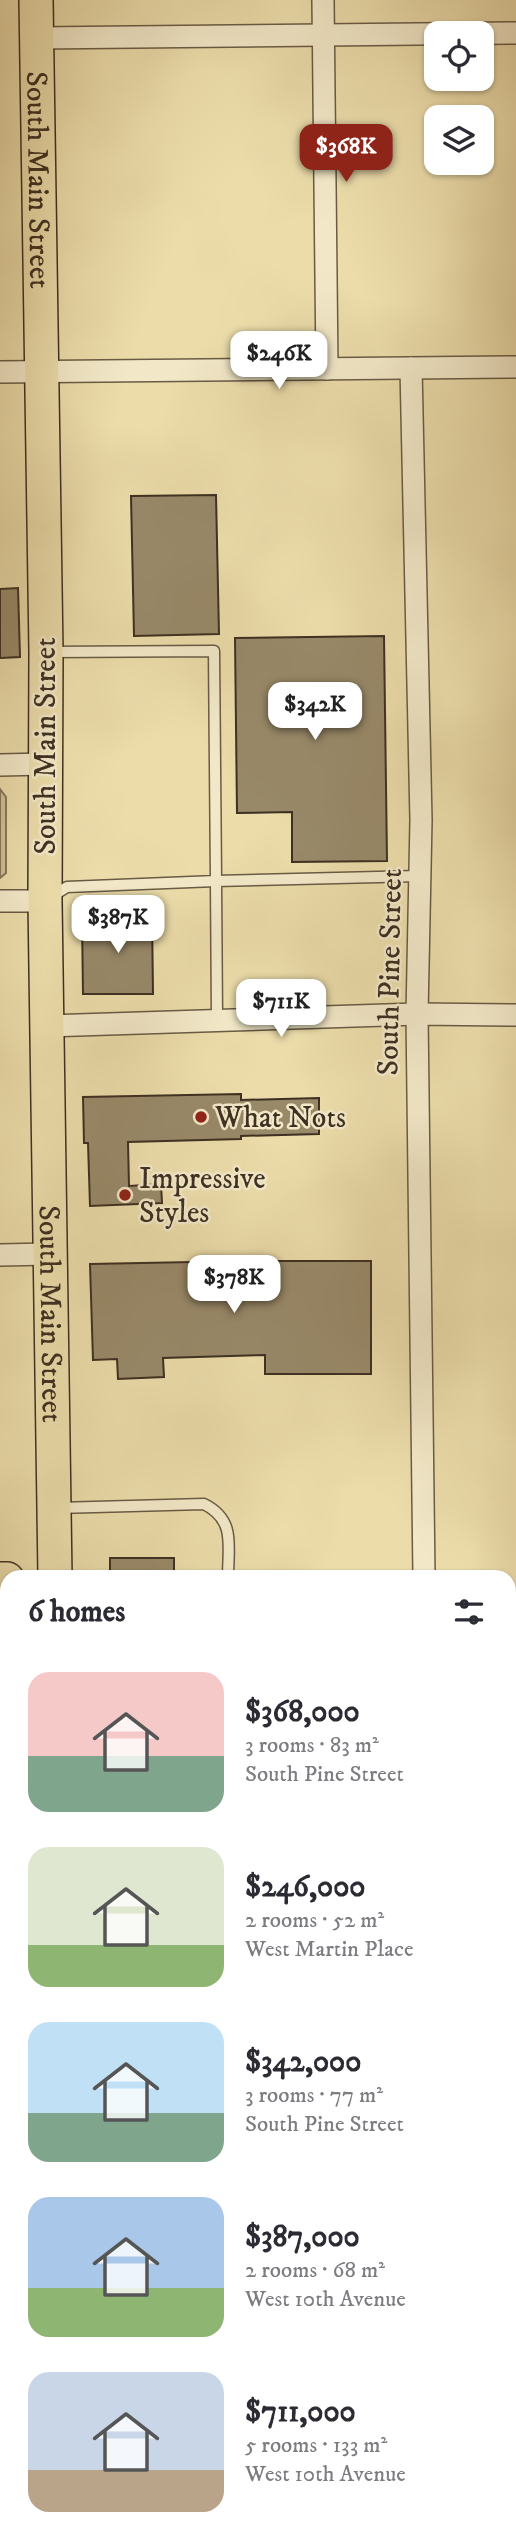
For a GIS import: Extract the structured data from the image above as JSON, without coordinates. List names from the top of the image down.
{
  "streets": {
    "main road": ["South Main Street"],
    "street": ["South Pine Street"]
  },
  "places": ["What Nots", "Impressive Styles"],
  "page": {
    "price": [
      "$368K",
      "$246K",
      "$342K",
      "$387K",
      "$711K",
      "$378K"
    ],
    "heading": "6 homes",
    "list": [
      {
        "name": "$368,000",
        "note": "3 rooms · 83 m² · South Pine Street"
      },
      {
        "name": "$246,000",
        "note": "2 rooms · 52 m² · West Martin Place"
      },
      {
        "name": "$342,000",
        "note": "3 rooms · 77 m² · South Pine Street"
      },
      {
        "name": "$387,000",
        "note": "2 rooms · 68 m² · West 10th Avenue"
      },
      {
        "name": "$711,000",
        "note": "5 rooms · 133 m² · West 10th Avenue"
      }
    ]
  }
}
